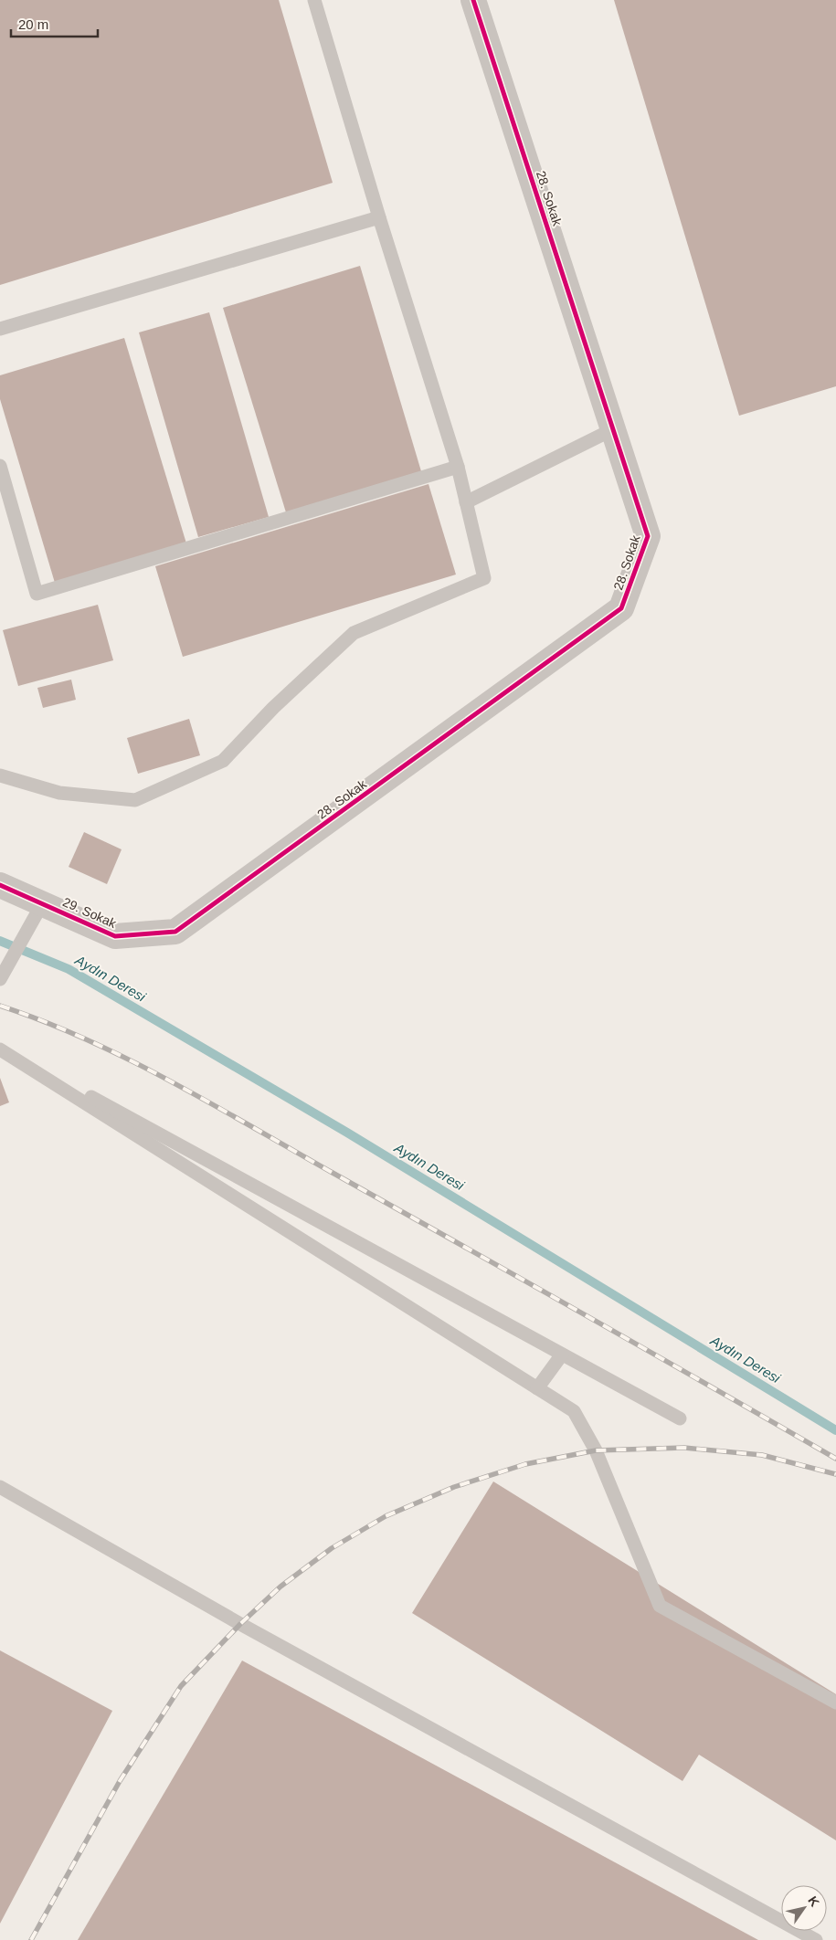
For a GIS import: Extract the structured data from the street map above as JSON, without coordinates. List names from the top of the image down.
{
  "streets": {
    "street": ["28. Sokak", "29. Sokak"]
  },
  "crossings": [
    ["28. Sokak", "29. Sokak"]
  ],
  "water": ["Aydın Deresi"],
  "scale_bar": "20 m",
  "north": "top right"
}
